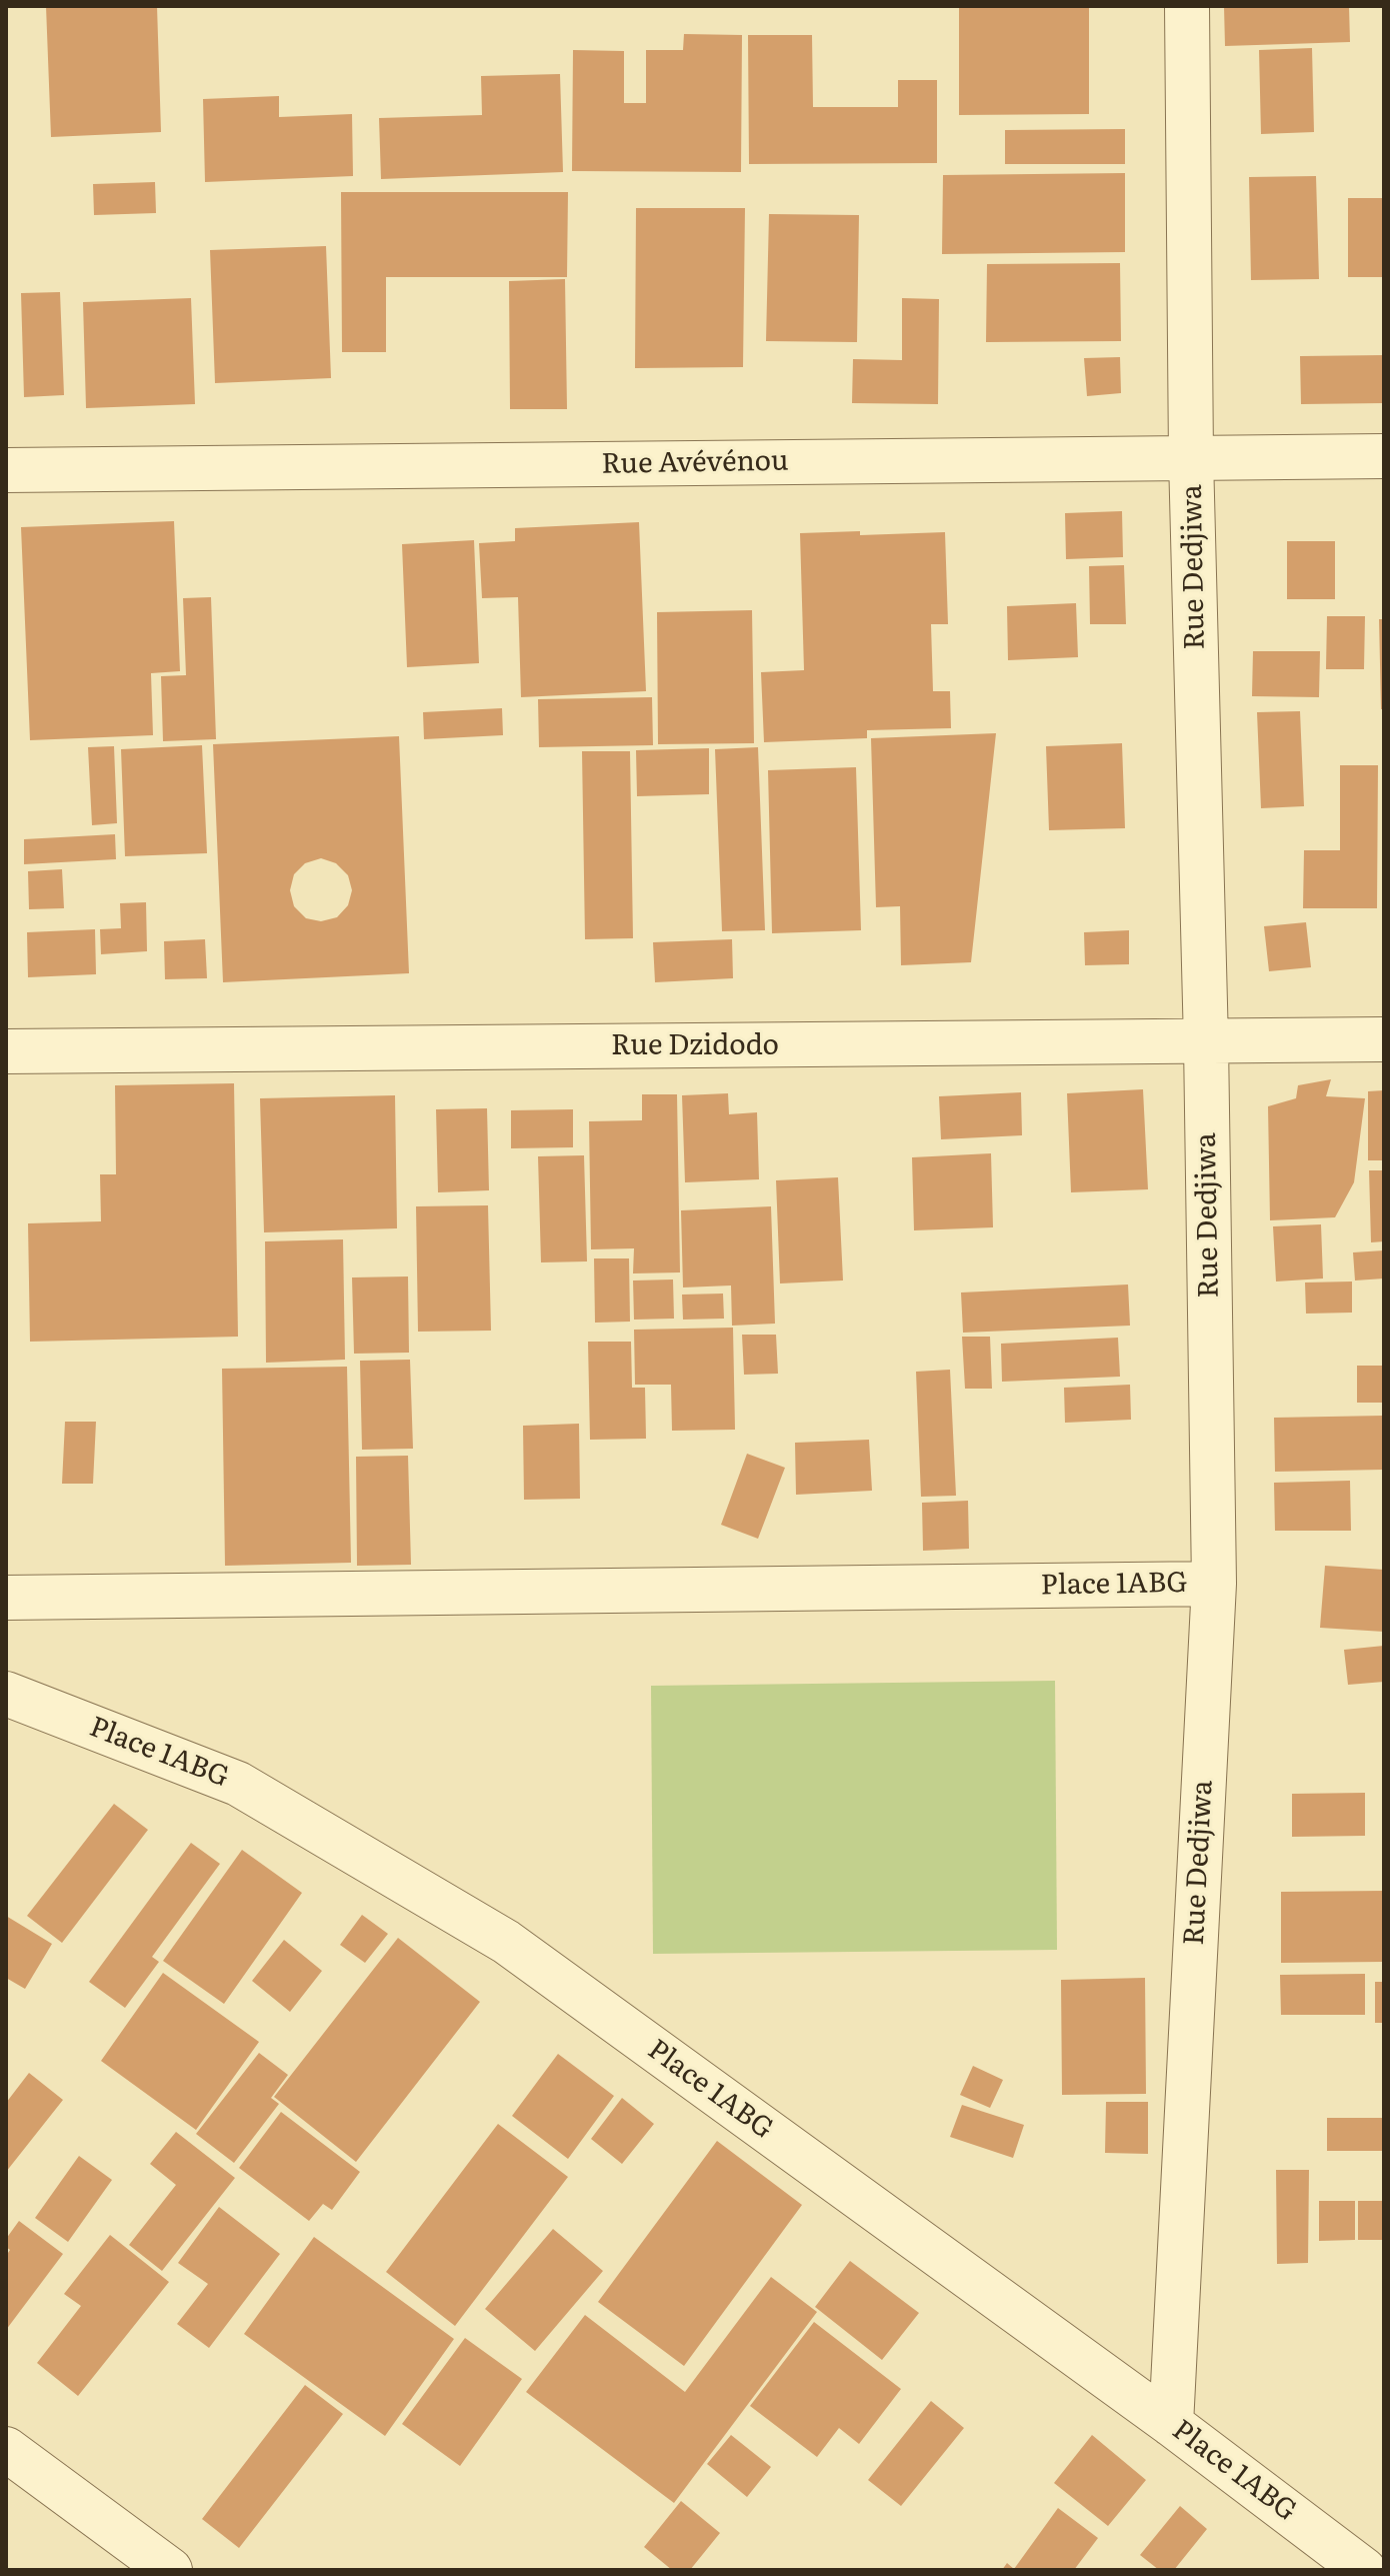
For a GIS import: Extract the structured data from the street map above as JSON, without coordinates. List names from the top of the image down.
{
  "streets": {
    "street": [
      "Rue Avévénou",
      "Rue Dedjiwa",
      "Rue Dzidodo",
      "Place 1ABG"
    ]
  },
  "crossings": [
    ["Rue Avévénou", "Rue Dedjiwa"],
    ["Rue Dedjiwa", "Rue Dzidodo"],
    ["Rue Dedjiwa", "Place 1ABG"]
  ]
}
